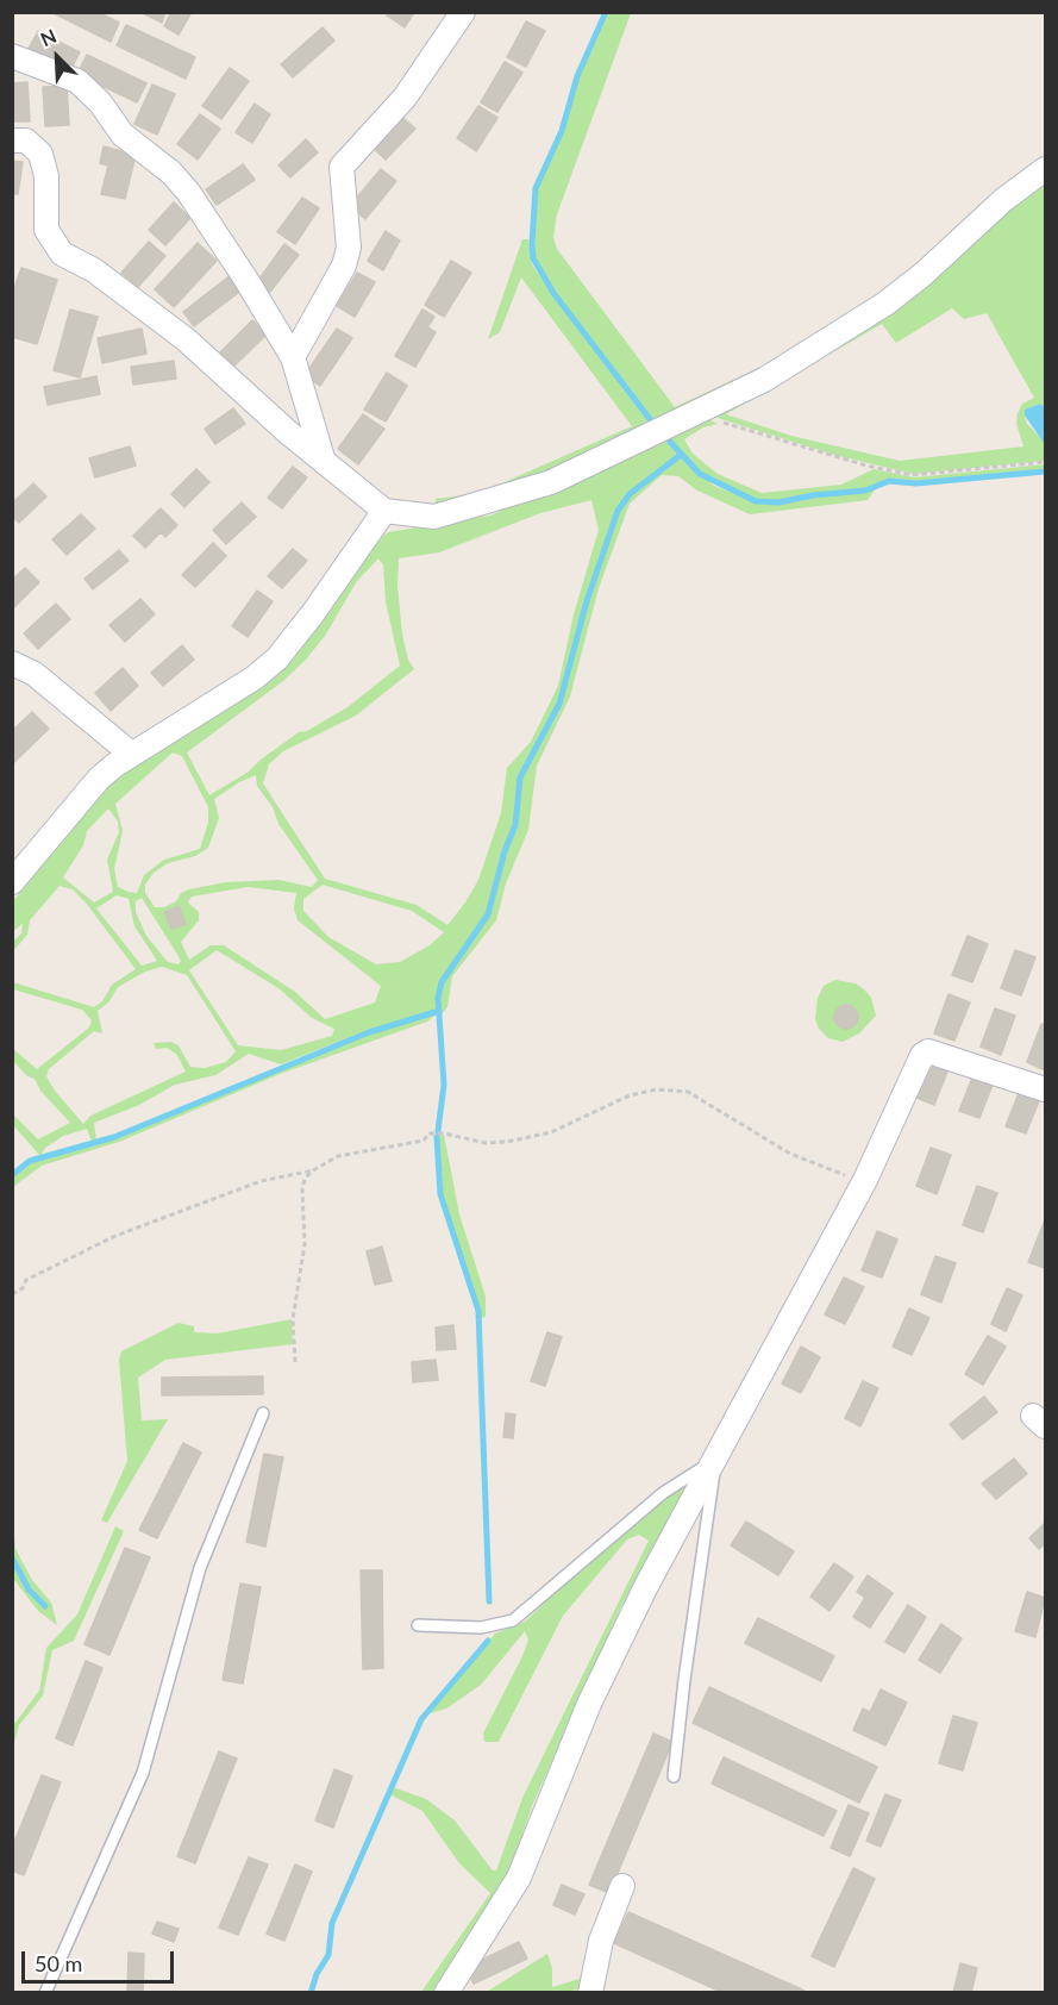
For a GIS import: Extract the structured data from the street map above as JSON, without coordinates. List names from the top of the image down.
{
  "scale_bar": "50 m",
  "north": "top left"
}
